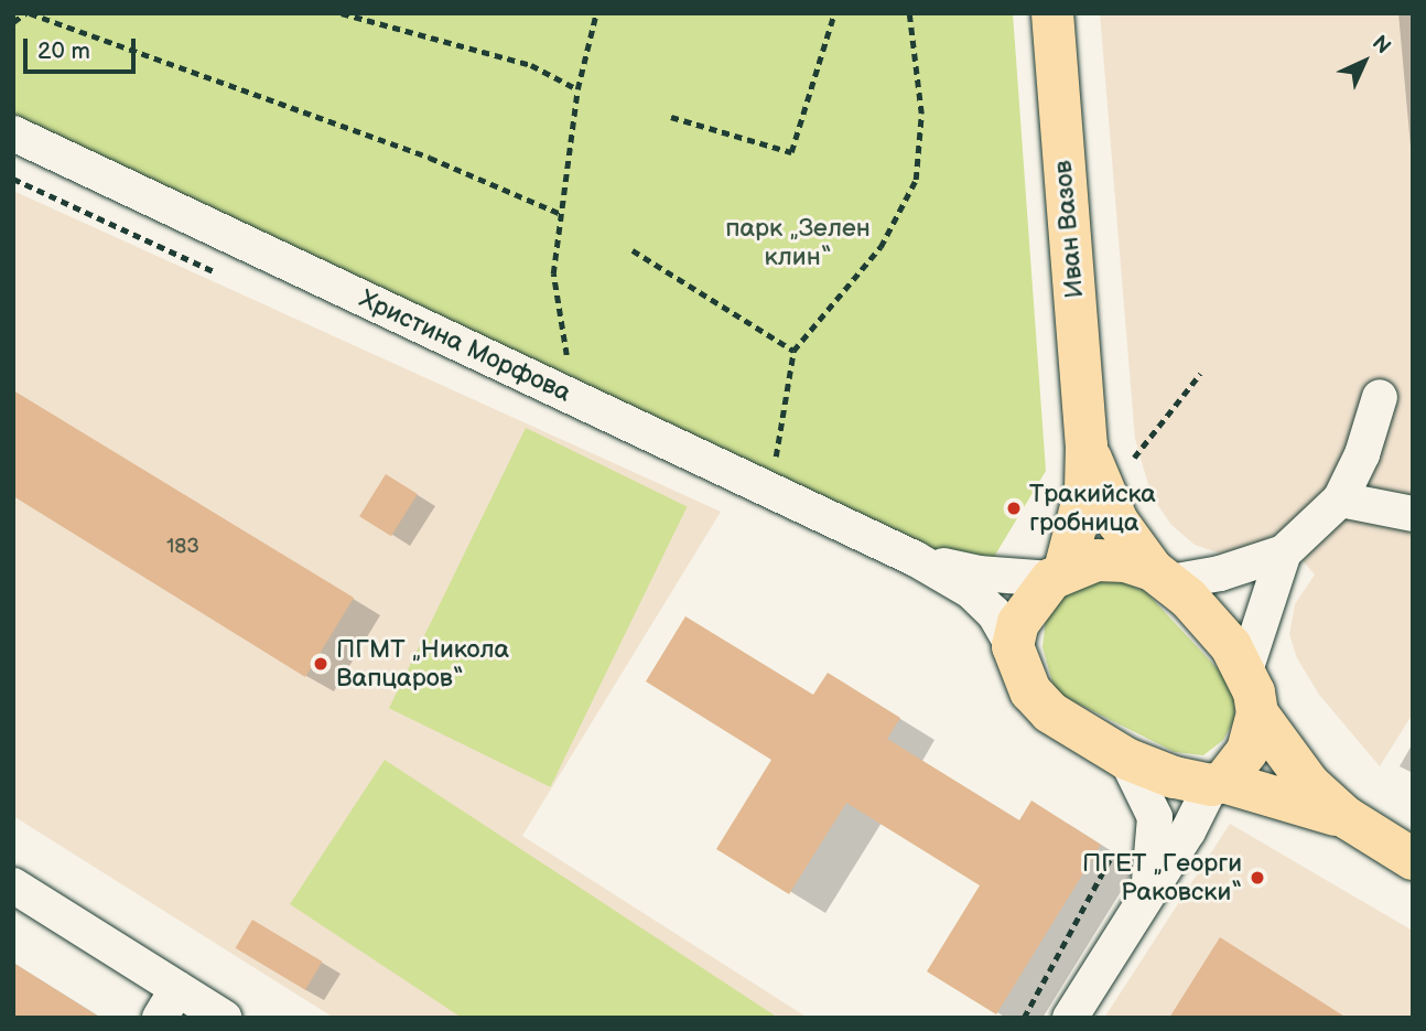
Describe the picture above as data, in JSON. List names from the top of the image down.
{
  "streets": {
    "main road": ["Иван Вазов"],
    "street": ["Христина Морфова"]
  },
  "crossings": [
    ["Иван Вазов", "Христина Морфова"]
  ],
  "parks": ["парк „Зелен клин“"],
  "places": ["Тракийска гробница", "ПГМТ „Никола Вапцаров“", "ПГЕТ „Георги Раковски“"],
  "house_numbers": ["183"],
  "scale_bar": "20 m",
  "north": "top right"
}
